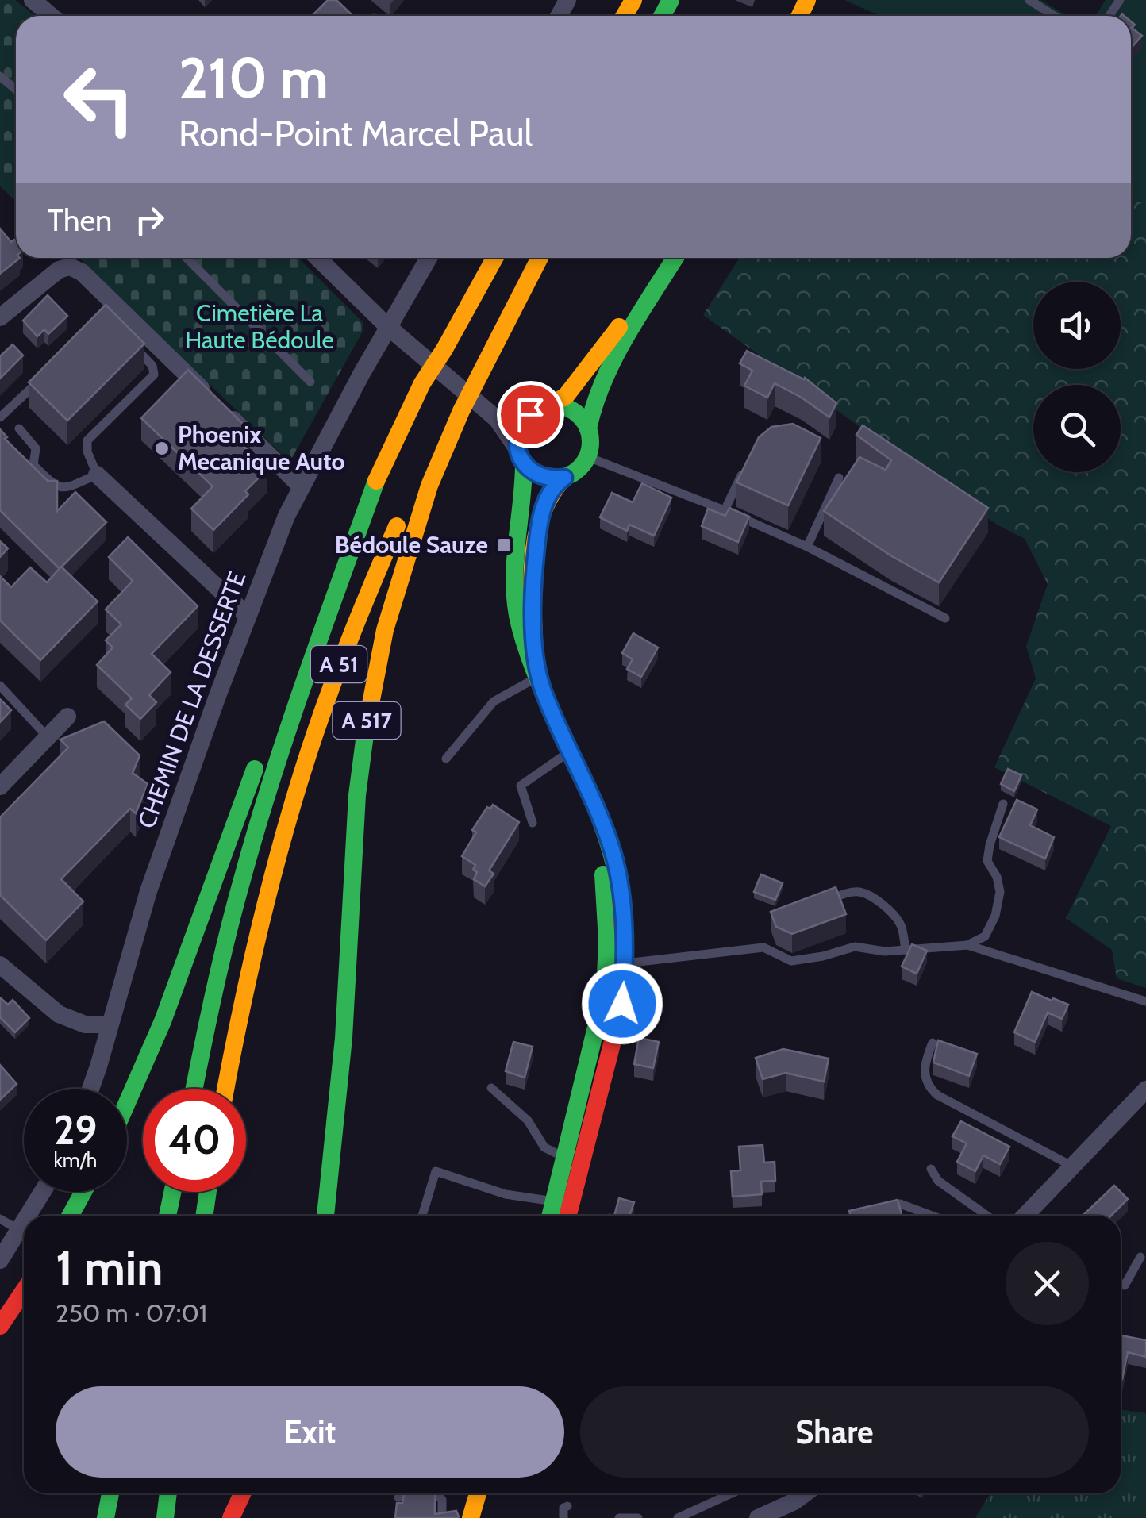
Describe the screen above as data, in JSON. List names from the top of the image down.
{
  "streets": {
    "main road": ["A 51", "A 517"],
    "street": ["CHEMIN DE LA DESSERTE"]
  },
  "parks": ["Cimetière La Haute Bédoule"],
  "places": {
    "other": ["Phoenix Mecanique Auto"],
    "transit": ["Bédoule Sauze"]
  },
  "page": {
    "turn": ["210 m", "Rond-Point Marcel Paul"],
    "then": "Then",
    "speed": "29 km/h",
    "limit": "40",
    "heading": ["1 min", "250 m · 07:01"],
    "buttons": ["Exit", "Share"]
  }
}
